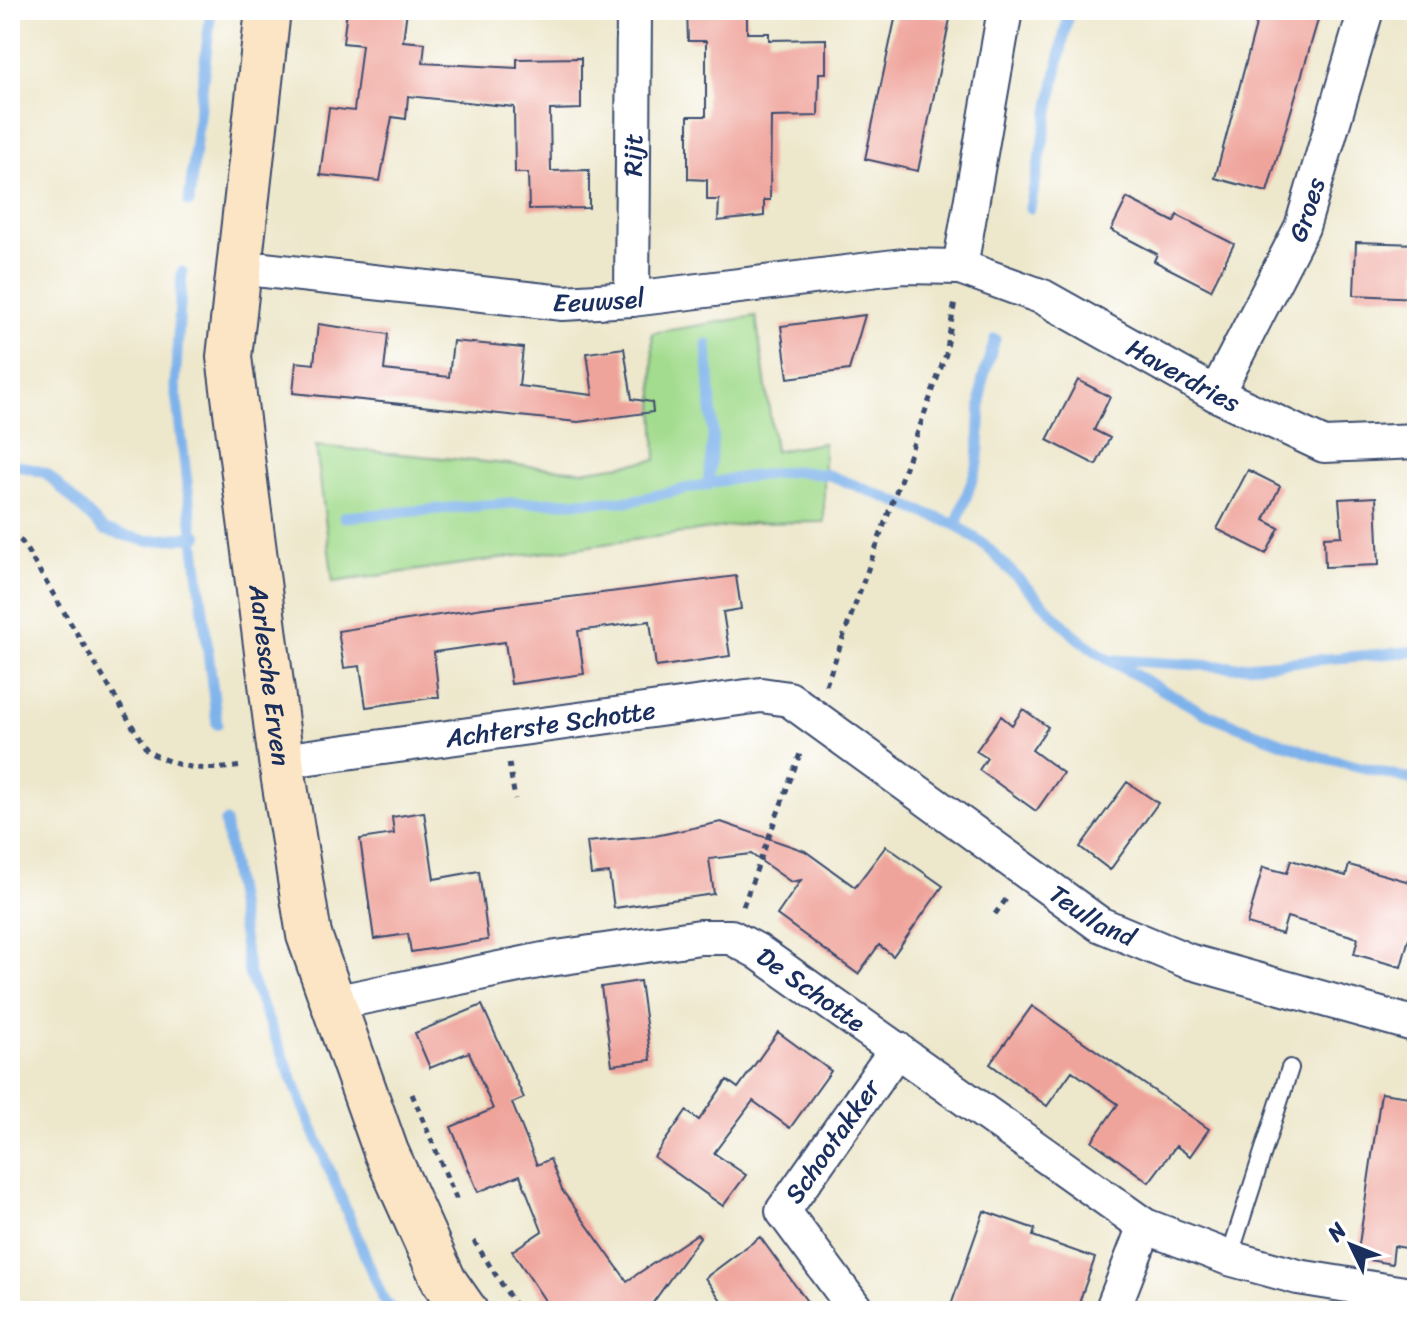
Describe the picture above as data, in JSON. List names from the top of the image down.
{
  "streets": {
    "street": [
      "Rijt",
      "Groes",
      "Eeuwsel",
      "Haverdries",
      "Aarlesche Erven",
      "Achterste Schotte",
      "Teulland",
      "De Schotte",
      "Schootakker"
    ]
  },
  "crossings": [
    ["Rijt", "Eeuwsel"],
    ["Groes", "Haverdries"],
    ["Eeuwsel", "Haverdries"],
    ["Eeuwsel", "Aarlesche Erven"],
    ["Aarlesche Erven", "Achterste Schotte"],
    ["Aarlesche Erven", "De Schotte"],
    ["Achterste Schotte", "Teulland"],
    ["De Schotte", "Schootakker"]
  ],
  "north": "top left"
}
